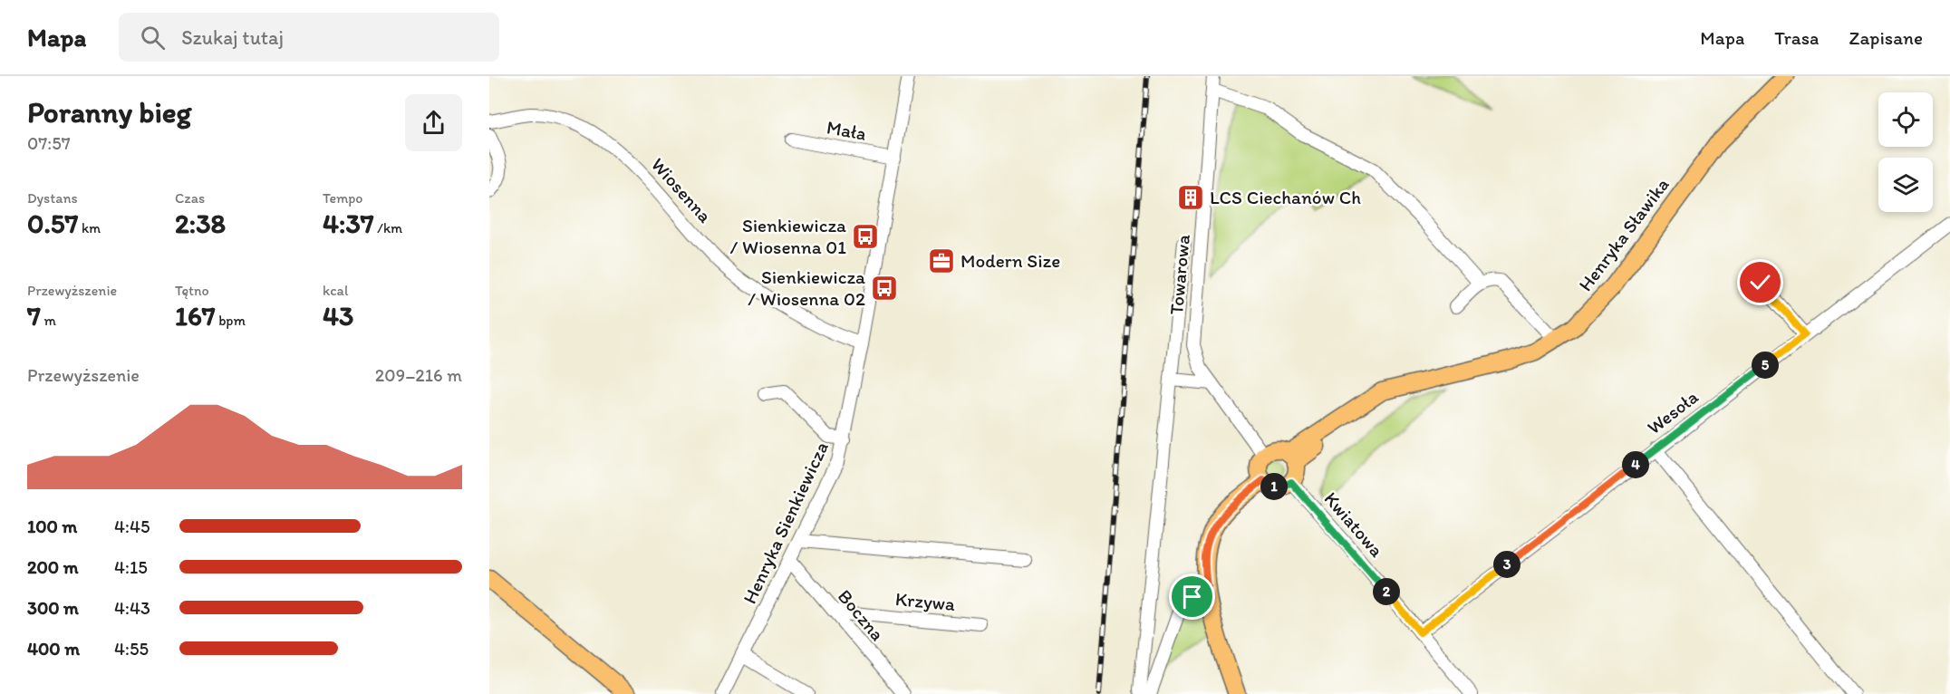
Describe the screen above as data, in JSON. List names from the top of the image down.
{
  "streets": {
    "main road": ["Henryka Sławika"],
    "street": [
      "Mała",
      "Wiosenna",
      "Towarowa",
      "Wesoła",
      "Henryka Sienkiewicza",
      "Kwiatowa",
      "Krzywa",
      "Boczna"
    ]
  },
  "crossings": [
    ["Mała", "Henryka Sienkiewicza"],
    ["Wiosenna", "Henryka Sienkiewicza"],
    ["Henryka Sławika", "Kwiatowa"],
    ["Wesoła", "Kwiatowa"],
    ["Henryka Sienkiewicza", "Boczna"],
    ["Krzywa", "Boczna"]
  ],
  "places": {
    "building": ["LCS Ciechanów Ch"],
    "bus stop": ["Sienkiewicza / Wiosenna 01", "Sienkiewicza / Wiosenna 02"],
    "office": ["Modern Size"]
  },
  "page": {
    "header": "Mapa",
    "search": "Szukaj tutaj",
    "nav": ["Mapa", "Trasa", "Zapisane"],
    "heading": ["Poranny bieg", "07:57"],
    "stats": [
      ["Dystans", "0.57 km"],
      ["Czas", "2:38"],
      ["Tempo", "4:37 /km"],
      ["Przewyższenie", "7 m"],
      ["Tętno", "167 bpm"],
      ["kcal", "43"]
    ],
    "pins": [
      "5",
      "4",
      "1",
      "3",
      "2"
    ],
    "chart": ["Przewyższenie", "209–216 m"],
    "list": [
      {
        "name": "100 m",
        "note": "4:45"
      },
      {
        "name": "200 m",
        "note": "4:15"
      },
      {
        "name": "300 m",
        "note": "4:43"
      },
      {
        "name": "400 m",
        "note": "4:55"
      }
    ]
  }
}
